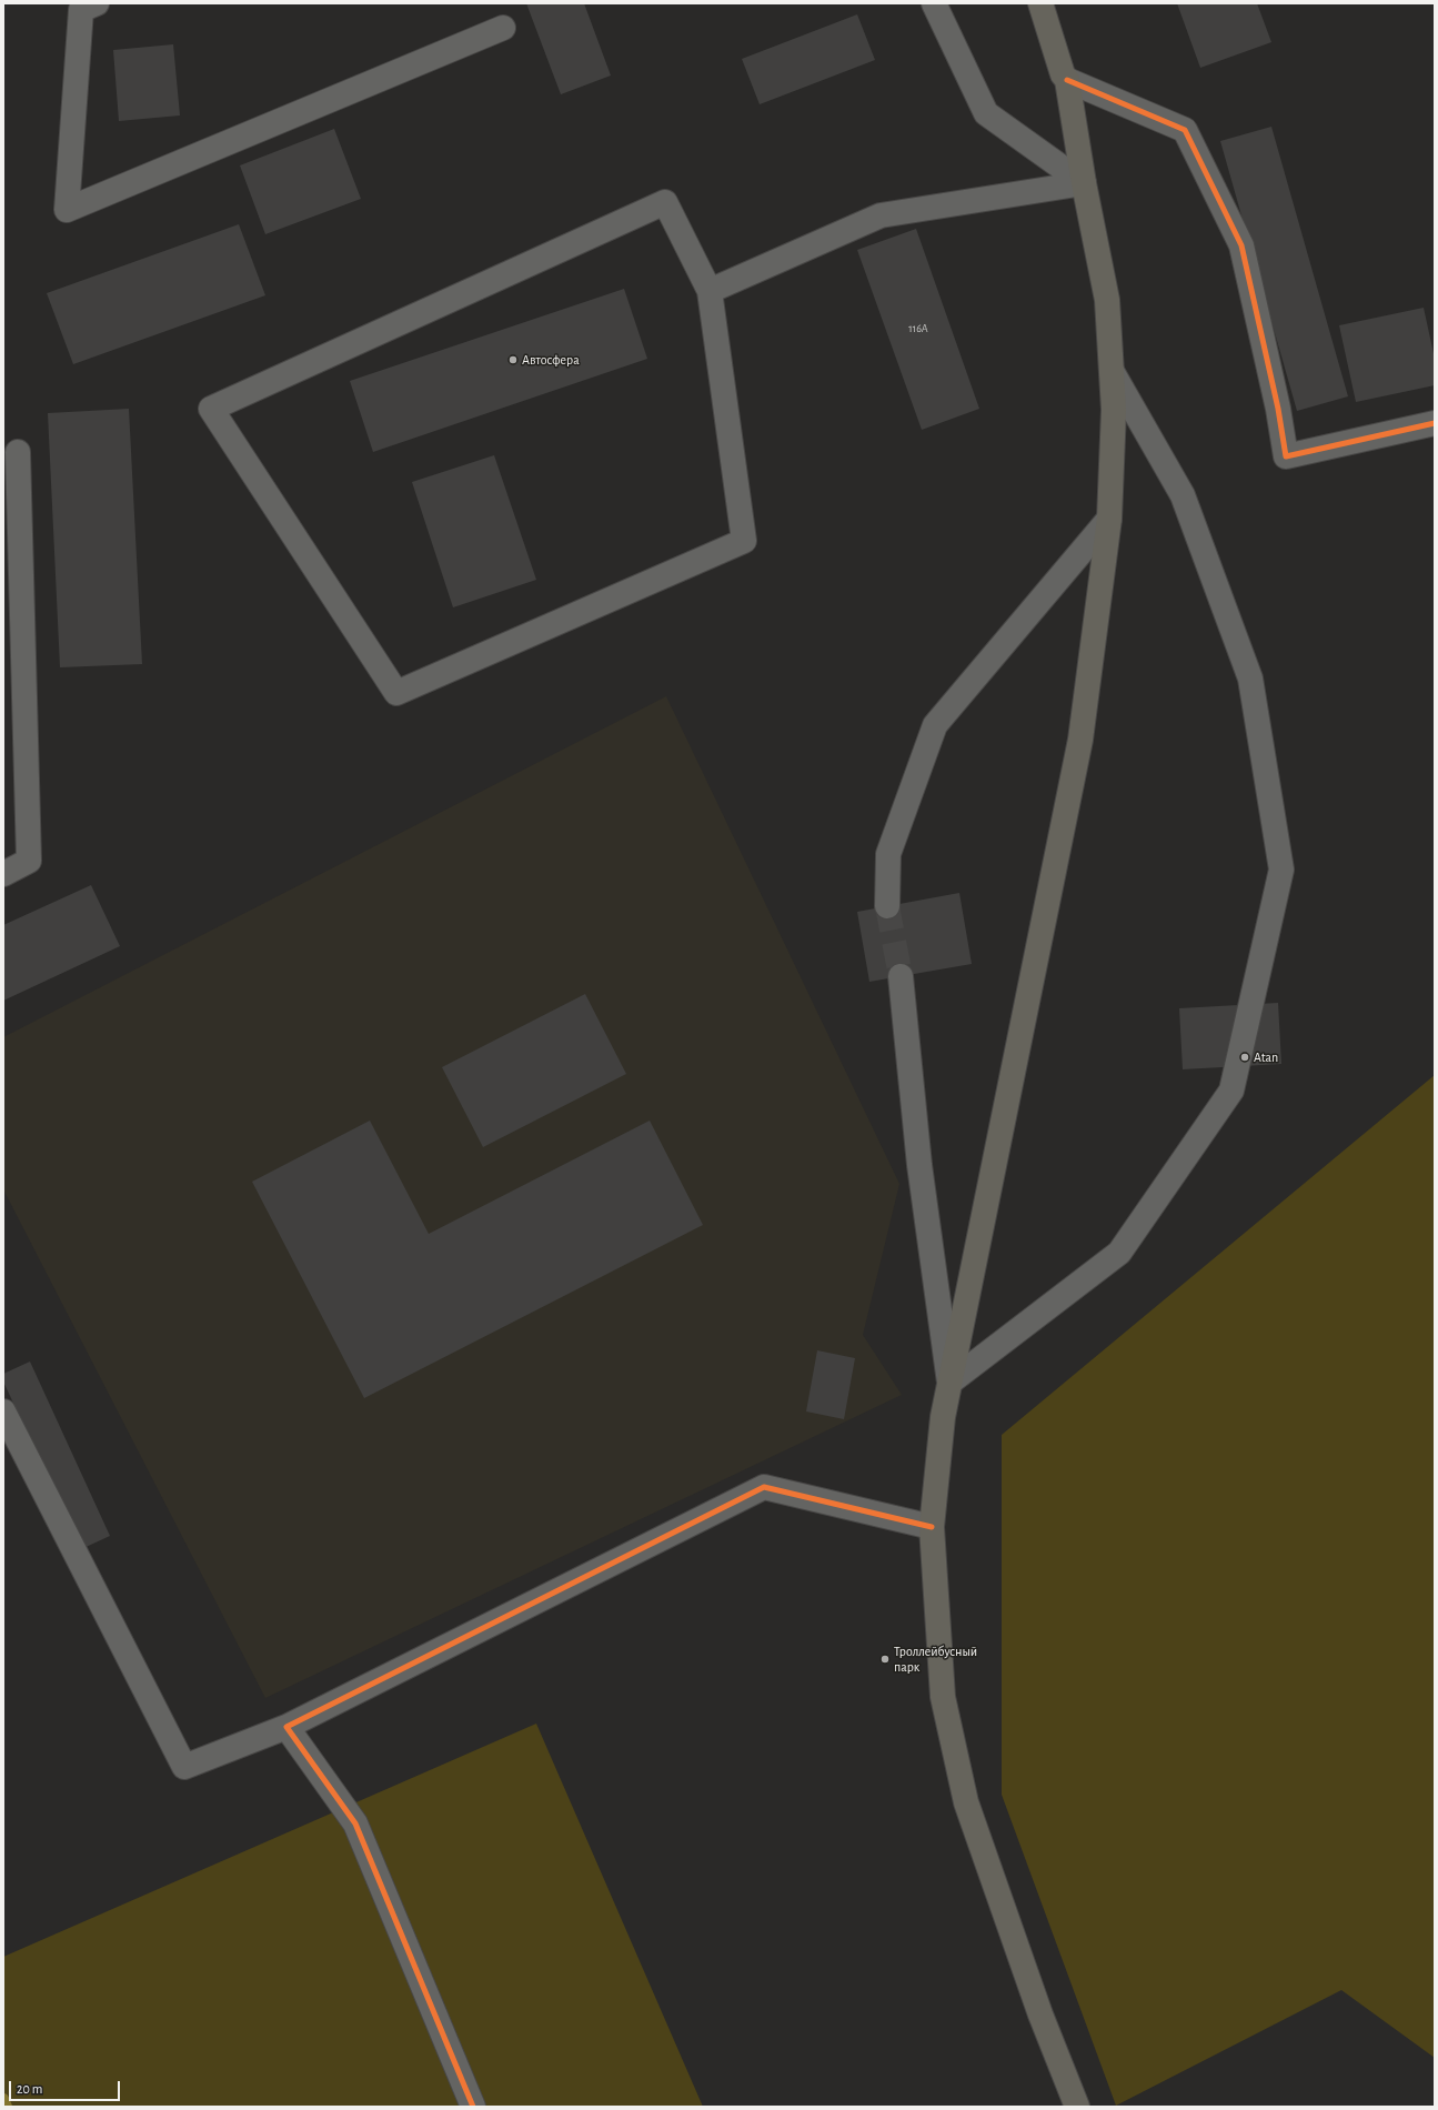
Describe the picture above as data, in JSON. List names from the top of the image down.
{
  "places": ["Автосфера", "Atan", "Троллейбусный парк"],
  "house_numbers": ["116А"],
  "scale_bar": "20 m"
}
